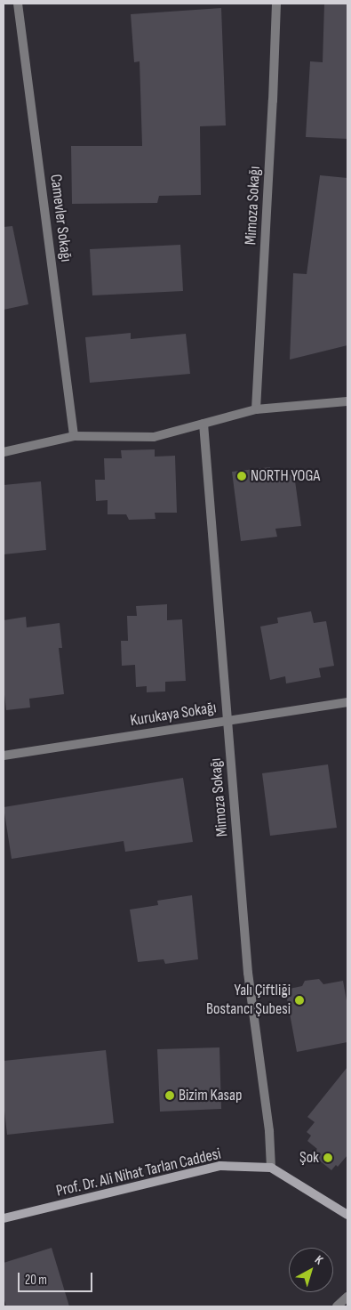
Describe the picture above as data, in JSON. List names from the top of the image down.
{
  "streets": {
    "main road": ["Prof. Dr. Ali Nihat Tarlan Caddesi"],
    "street": ["Mimoza Sokağı", "Camevler Sokağı", "Kurukaya Sokağı"]
  },
  "crossings": [
    ["Mimoza Sokağı", "Kurukaya Sokağı"],
    ["Mimoza Sokağı", "Prof. Dr. Ali Nihat Tarlan Caddesi"]
  ],
  "places": [
    "NORTH YOGA",
    "Yalı Çiftliği Bostancı Şubesi",
    "Bizim Kasap",
    "Şok"
  ],
  "scale_bar": "20 m",
  "north": "top right"
}
